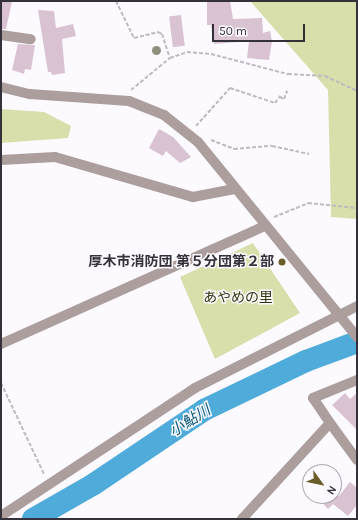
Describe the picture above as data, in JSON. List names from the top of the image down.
{
  "water": ["小鮎川"],
  "parks": ["あやめの里"],
  "places": ["厚木市消防団 第５分団第２部"],
  "scale_bar": "50 m",
  "north": "bottom right"
}
